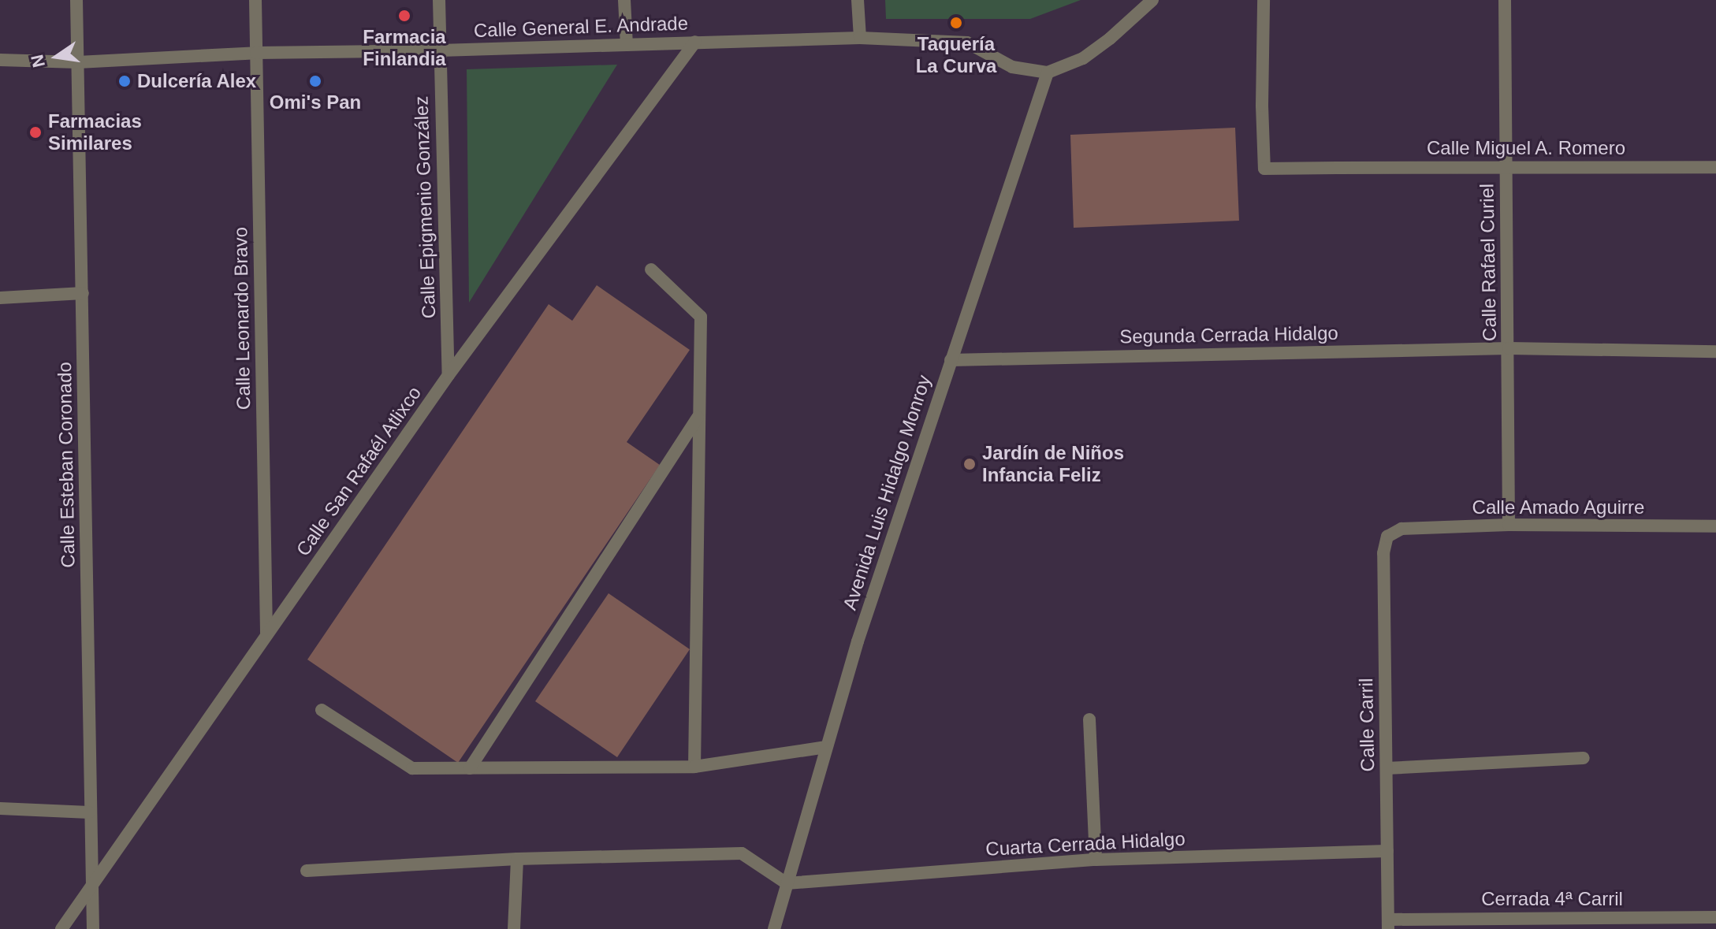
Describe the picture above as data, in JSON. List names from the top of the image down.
{
  "streets": {
    "street": [
      "Calle General E. Andrade",
      "Calle Miguel A. Romero",
      "Calle Epigmenio González",
      "Calle Rafael Curiel",
      "Calle Leonardo Bravo",
      "Segunda Cerrada Hidalgo",
      "Calle Esteban Coronado",
      "Calle San Rafaél Atlixco",
      "Avenida Luis Hidalgo Monroy",
      "Calle Amado Aguirre",
      "Calle Carril",
      "Cuarta Cerrada Hidalgo",
      "Cerrada 4ª Carril"
    ]
  },
  "crossings": [
    ["Calle General E. Andrade", "Calle Epigmenio González"],
    ["Calle General E. Andrade", "Calle Leonardo Bravo"],
    ["Calle General E. Andrade", "Calle Esteban Coronado"],
    ["Calle General E. Andrade", "Calle San Rafaél Atlixco"],
    ["Calle General E. Andrade", "Avenida Luis Hidalgo Monroy"],
    ["Calle Miguel A. Romero", "Calle Rafael Curiel"],
    ["Calle Epigmenio González", "Calle San Rafaél Atlixco"],
    ["Calle Rafael Curiel", "Segunda Cerrada Hidalgo"],
    ["Calle Rafael Curiel", "Calle Amado Aguirre"],
    ["Calle Leonardo Bravo", "Calle San Rafaél Atlixco"],
    ["Segunda Cerrada Hidalgo", "Avenida Luis Hidalgo Monroy"],
    ["Calle Esteban Coronado", "Calle San Rafaél Atlixco"],
    ["Avenida Luis Hidalgo Monroy", "Cuarta Cerrada Hidalgo"],
    ["Calle Amado Aguirre", "Calle Carril"],
    ["Calle Carril", "Cuarta Cerrada Hidalgo"],
    ["Calle Carril", "Cerrada 4ª Carril"]
  ],
  "places": [
    "Farmacia Finlandia",
    "Taquería La Curva",
    "Dulcería Alex",
    "Omi's Pan",
    "Farmacias Similares",
    "Jardín de Niños Infancia Feliz"
  ],
  "north": "left"
}
